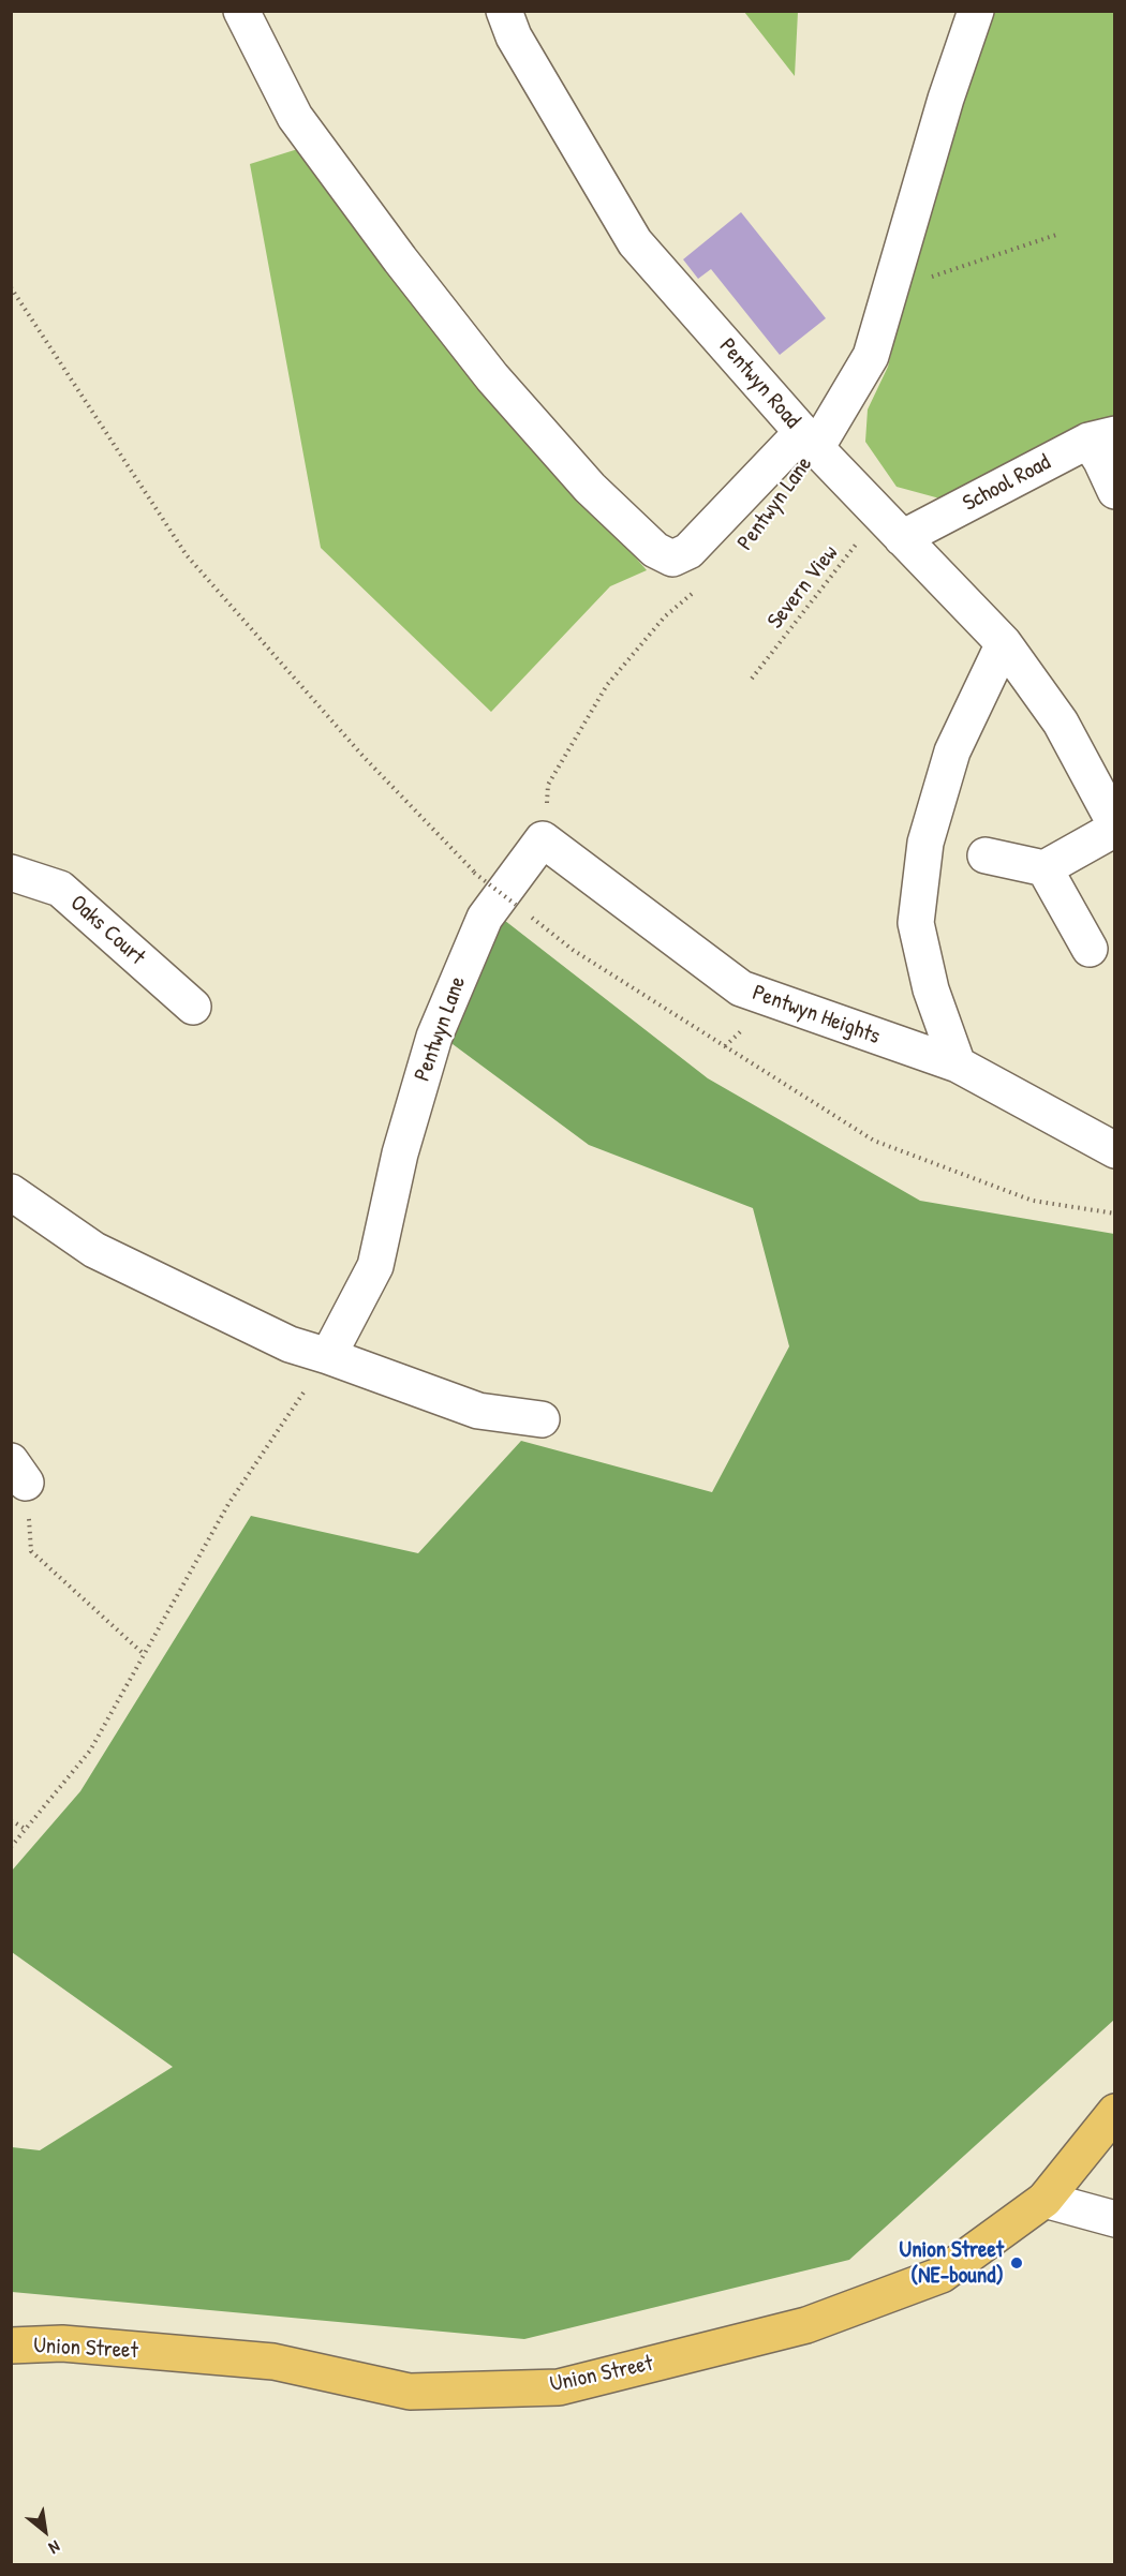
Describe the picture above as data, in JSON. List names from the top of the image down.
{
  "streets": {
    "main road": ["Union Street"],
    "street": [
      "Pentwyn Road",
      "School Road",
      "Pentwyn Lane",
      "Oaks Court",
      "Pentwyn Heights"
    ],
    "path": ["Severn View"]
  },
  "crossings": [
    ["Pentwyn Road", "School Road"],
    ["Pentwyn Road", "Severn View"],
    ["School Road", "Severn View"],
    ["Pentwyn Lane", "Pentwyn Heights"]
  ],
  "places": ["Union Street (NE-bound)"],
  "north": "bottom right"
}
